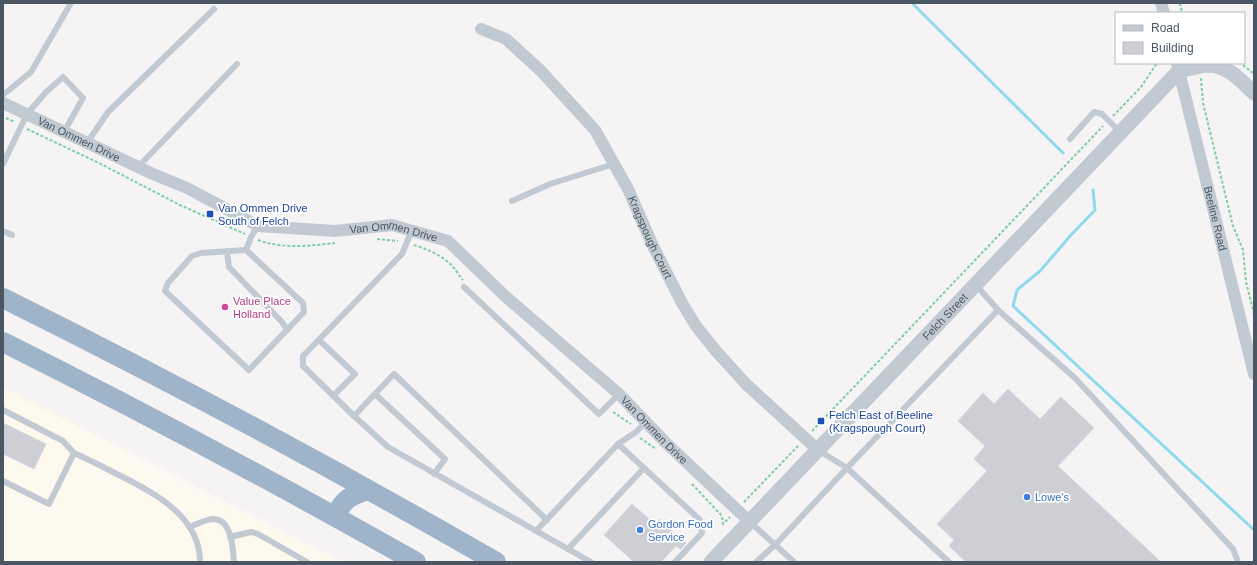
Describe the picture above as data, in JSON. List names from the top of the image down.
{
  "streets": {
    "street": [
      "Van Ommen Drive",
      "Beeline Road",
      "Kragspough Court",
      "Felch Street"
    ]
  },
  "crossings": [
    ["Van Ommen Drive", "Felch Street"],
    ["Beeline Road", "Felch Street"],
    ["Kragspough Court", "Felch Street"]
  ],
  "places": {
    "transit": ["Van Ommen Drive South of Felch", "Felch East of Beeline (Kragspough Court)"],
    "other": ["Value Place Holland", "Lowe's", "Gordon Food Service"]
  },
  "legend": ["Road", "Building"]
}
